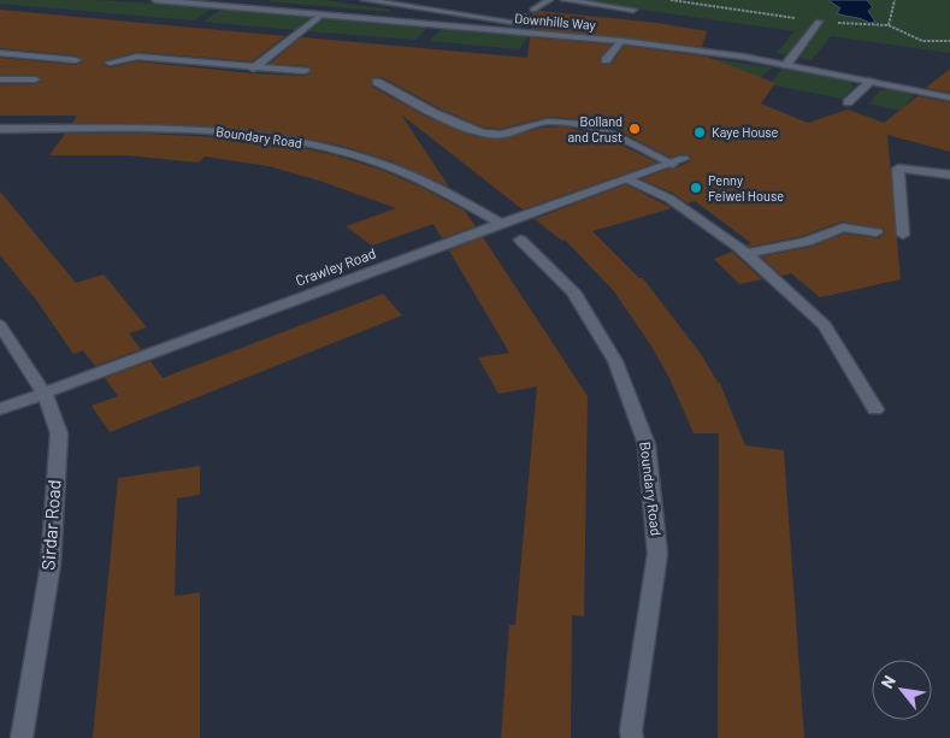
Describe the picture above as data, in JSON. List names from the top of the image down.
{
  "streets": {
    "street": [
      "Downhills Way",
      "Boundary Road",
      "Crawley Road",
      "Sirdar Road"
    ]
  },
  "crossings": [
    ["Boundary Road", "Crawley Road"],
    ["Crawley Road", "Sirdar Road"]
  ],
  "places": ["Bolland and Crust", "Kaye House", "Penny Feiwel House"],
  "north": "top left"
}
